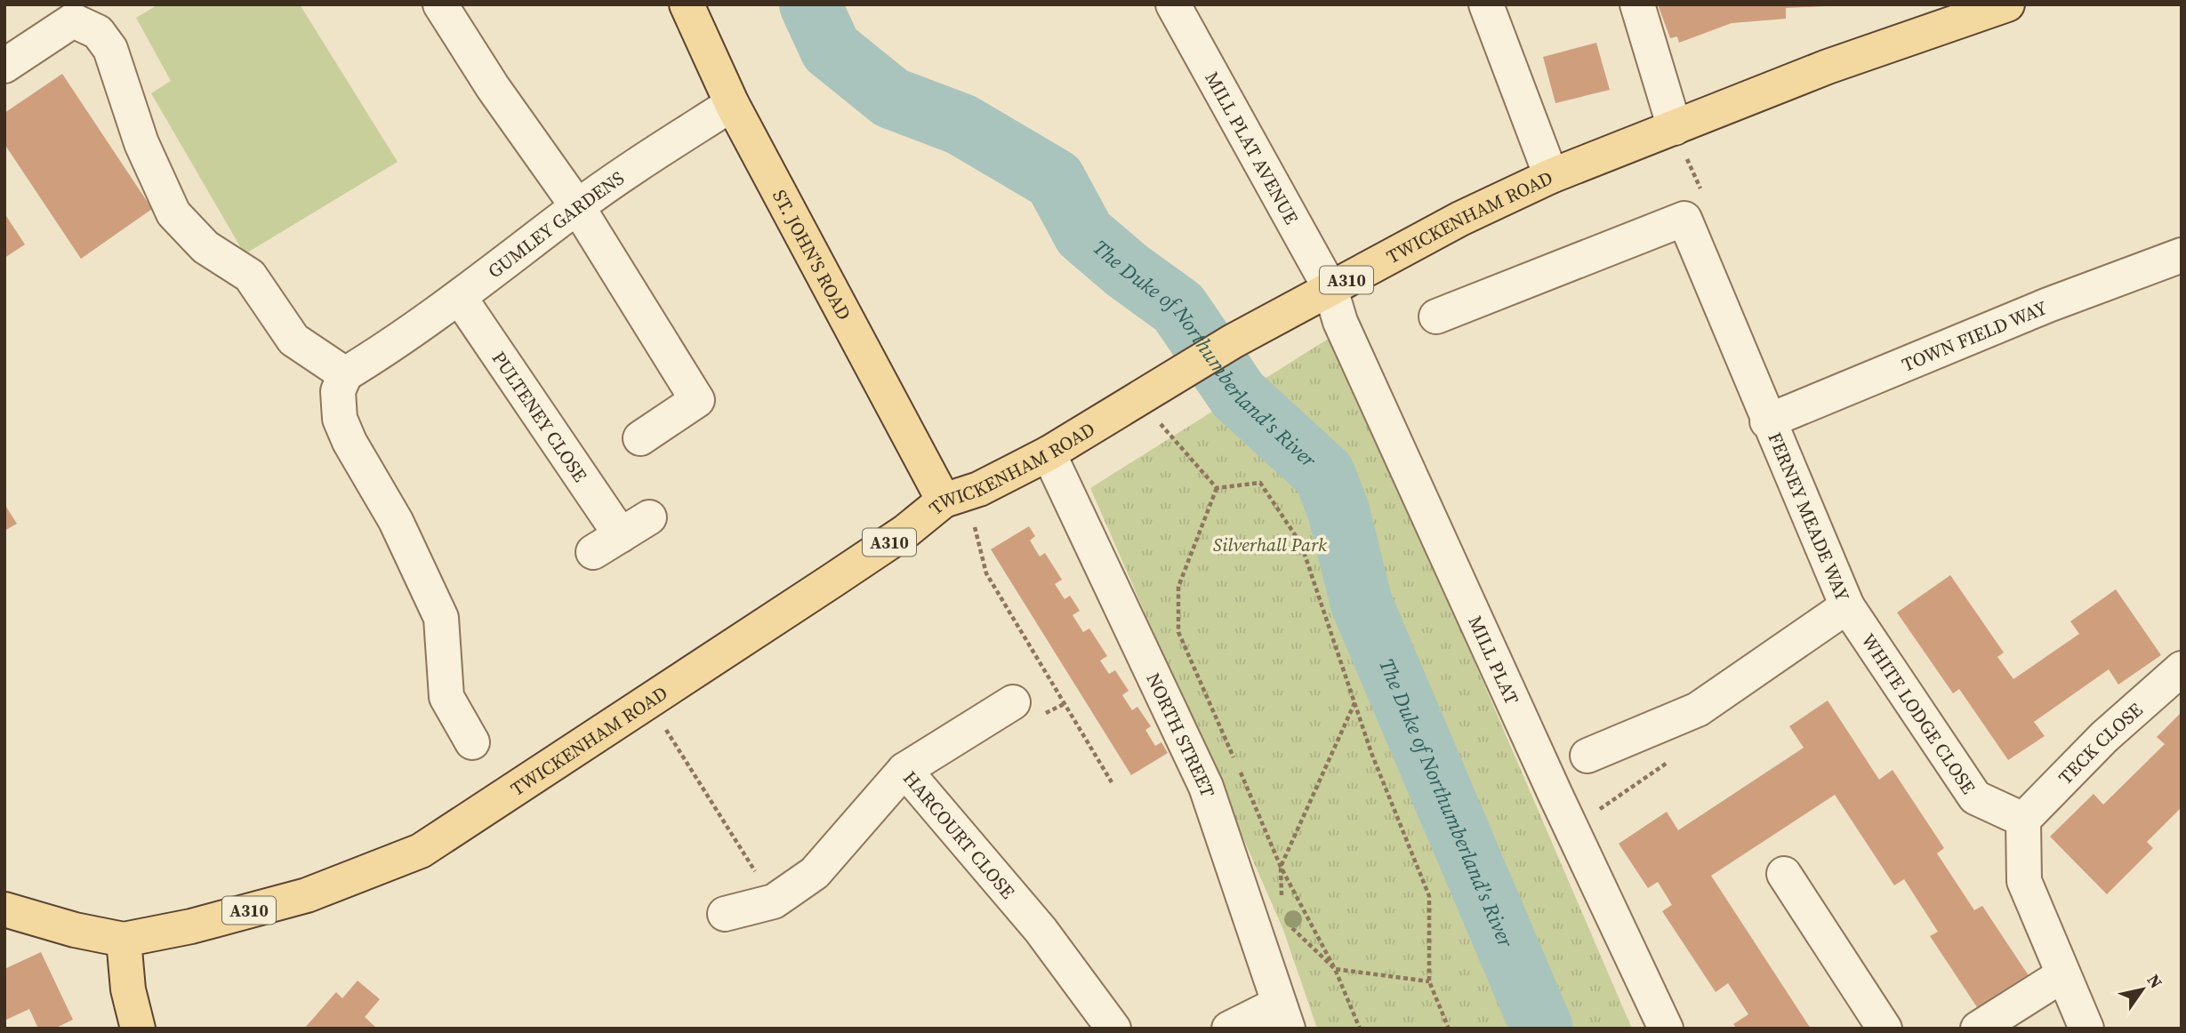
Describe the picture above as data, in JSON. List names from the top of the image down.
{
  "streets": {
    "main road": ["TWICKENHAM ROAD", "ST. JOHN'S ROAD", "A310"],
    "street": [
      "MILL PLAT AVENUE",
      "GUMLEY GARDENS",
      "TOWN FIELD WAY",
      "PULTENEY CLOSE",
      "FERNEY MEADE WAY",
      "MILL PLAT",
      "WHITE LODGE CLOSE",
      "NORTH STREET",
      "TECK CLOSE",
      "HARCOURT CLOSE"
    ]
  },
  "crossings": [
    ["MILL PLAT AVENUE", "TWICKENHAM ROAD"],
    ["MILL PLAT AVENUE", "MILL PLAT"],
    ["TWICKENHAM ROAD", "ST. JOHN'S ROAD"],
    ["TWICKENHAM ROAD", "MILL PLAT"],
    ["TWICKENHAM ROAD", "NORTH STREET"],
    ["GUMLEY GARDENS", "ST. JOHN'S ROAD"],
    ["GUMLEY GARDENS", "PULTENEY CLOSE"],
    ["TOWN FIELD WAY", "FERNEY MEADE WAY"],
    ["FERNEY MEADE WAY", "WHITE LODGE CLOSE"],
    ["WHITE LODGE CLOSE", "TECK CLOSE"]
  ],
  "water": ["The Duke of Northumberland's River"],
  "parks": ["Silverhall Park"],
  "north": "top right"
}
